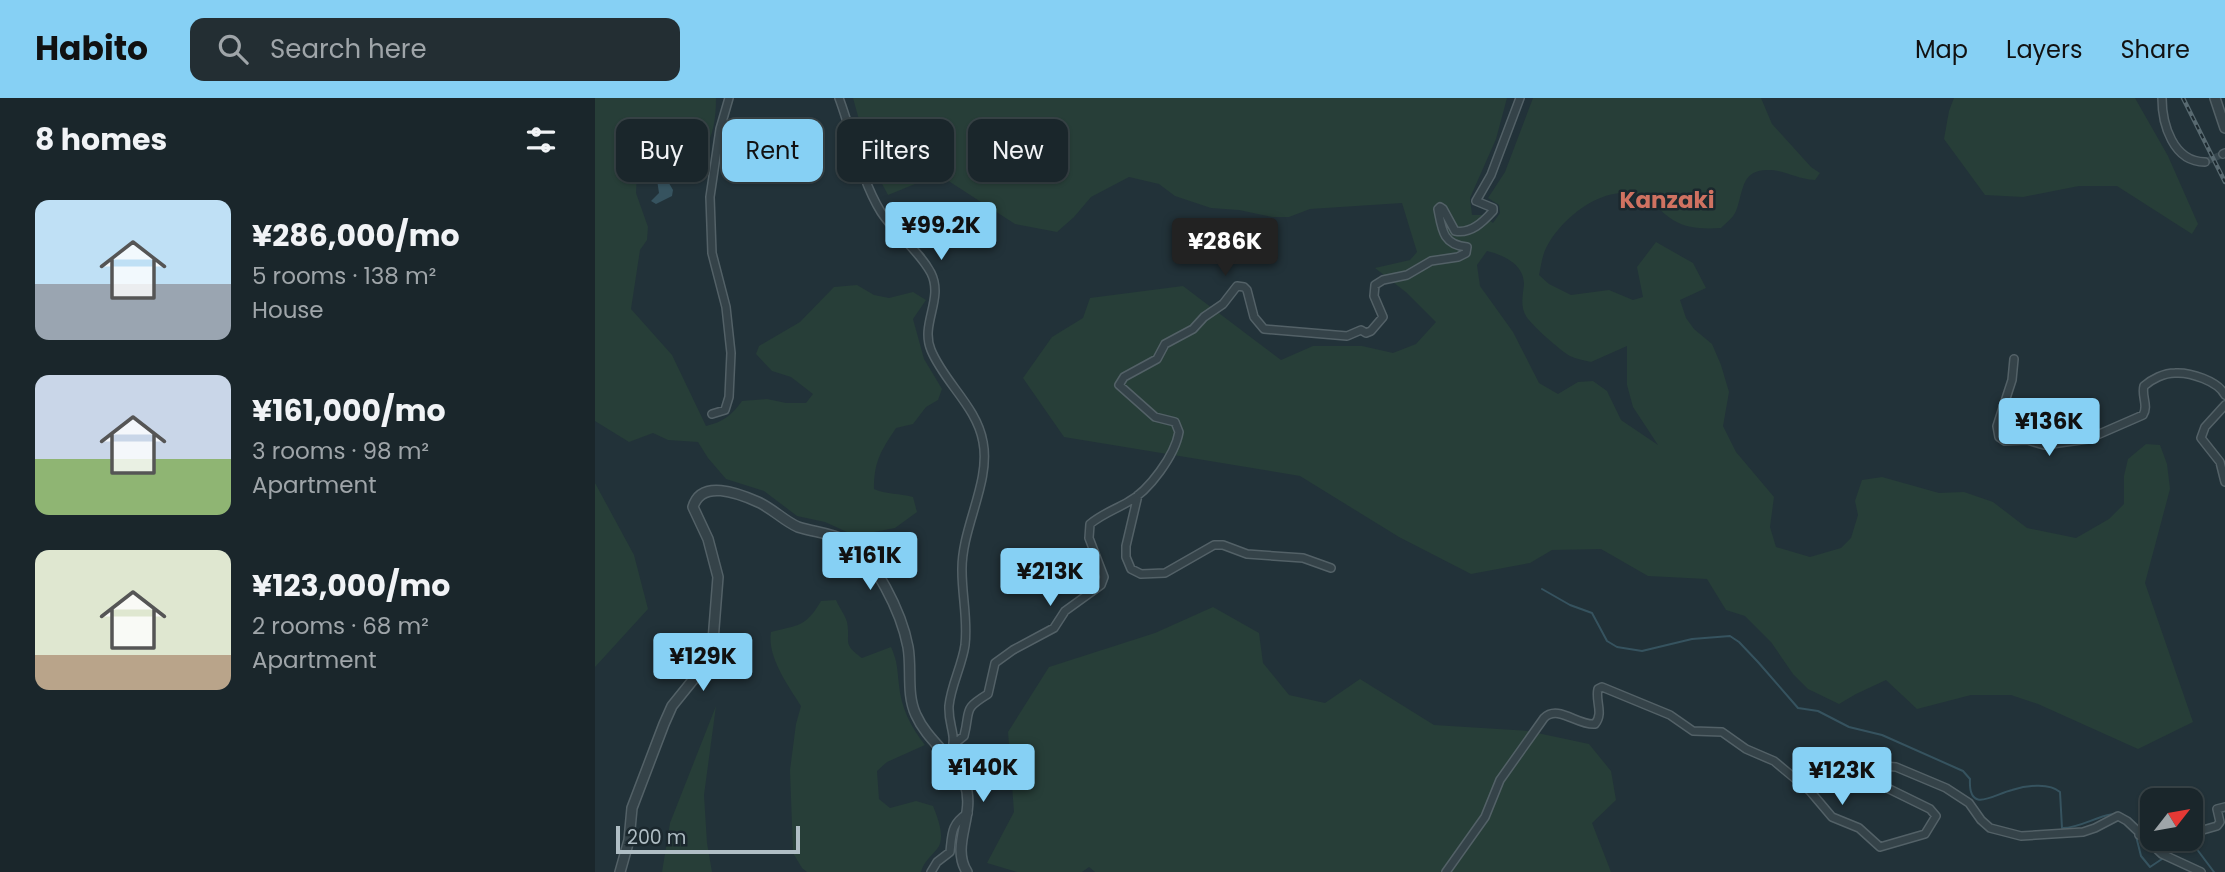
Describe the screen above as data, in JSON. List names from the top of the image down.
{
  "districts": ["Kanzaki"],
  "scale_bar": "200 m",
  "north": "top right",
  "page": {
    "header": "Habito",
    "search": "Search here",
    "nav": ["Map", "Layers", "Share"],
    "heading": "8 homes",
    "chip": [
      "Buy",
      "Rent",
      "Filters",
      "New"
    ],
    "list": [
      {
        "name": "¥286,000/mo",
        "note": "5 rooms · 138 m² · House"
      },
      {
        "name": "¥161,000/mo",
        "note": "3 rooms · 98 m² · Apartment"
      },
      {
        "name": "¥123,000/mo",
        "note": "2 rooms · 68 m² · Apartment"
      }
    ],
    "price": [
      "¥99.2K",
      "¥286K",
      "¥136K",
      "¥161K",
      "¥213K",
      "¥129K",
      "¥140K",
      "¥123K"
    ],
    "scale": "200 m"
  }
}
